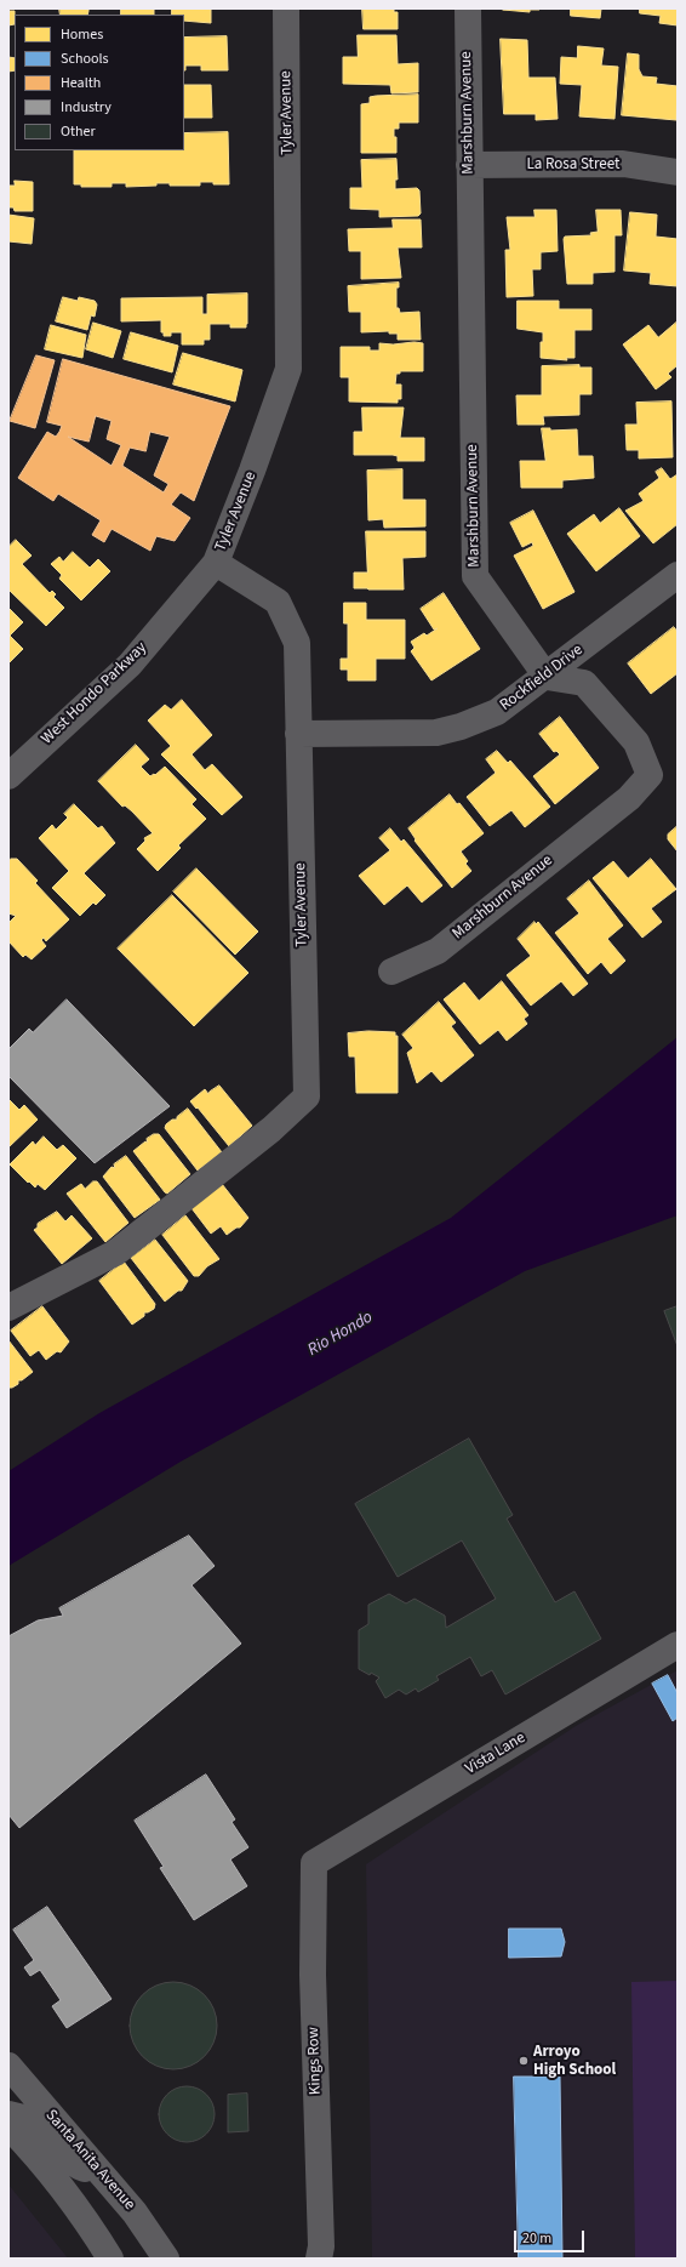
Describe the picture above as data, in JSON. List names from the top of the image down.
{
  "streets": {
    "main road": ["Santa Anita Avenue"],
    "street": [
      "Tyler Avenue",
      "Marshburn Avenue",
      "La Rosa Street",
      "Rockfield Drive",
      "West Hondo Parkway",
      "Vista Lane",
      "Kings Row"
    ]
  },
  "crossings": [
    ["Tyler Avenue", "Rockfield Drive"],
    ["Tyler Avenue", "West Hondo Parkway"],
    ["Marshburn Avenue", "La Rosa Street"],
    ["Marshburn Avenue", "Rockfield Drive"],
    ["Vista Lane", "Kings Row"]
  ],
  "water": ["Rio Hondo"],
  "places": ["Arroyo High School"],
  "legend": [
    "Homes",
    "Schools",
    "Health",
    "Industry",
    "Other"
  ],
  "scale_bar": "20 m"
}
